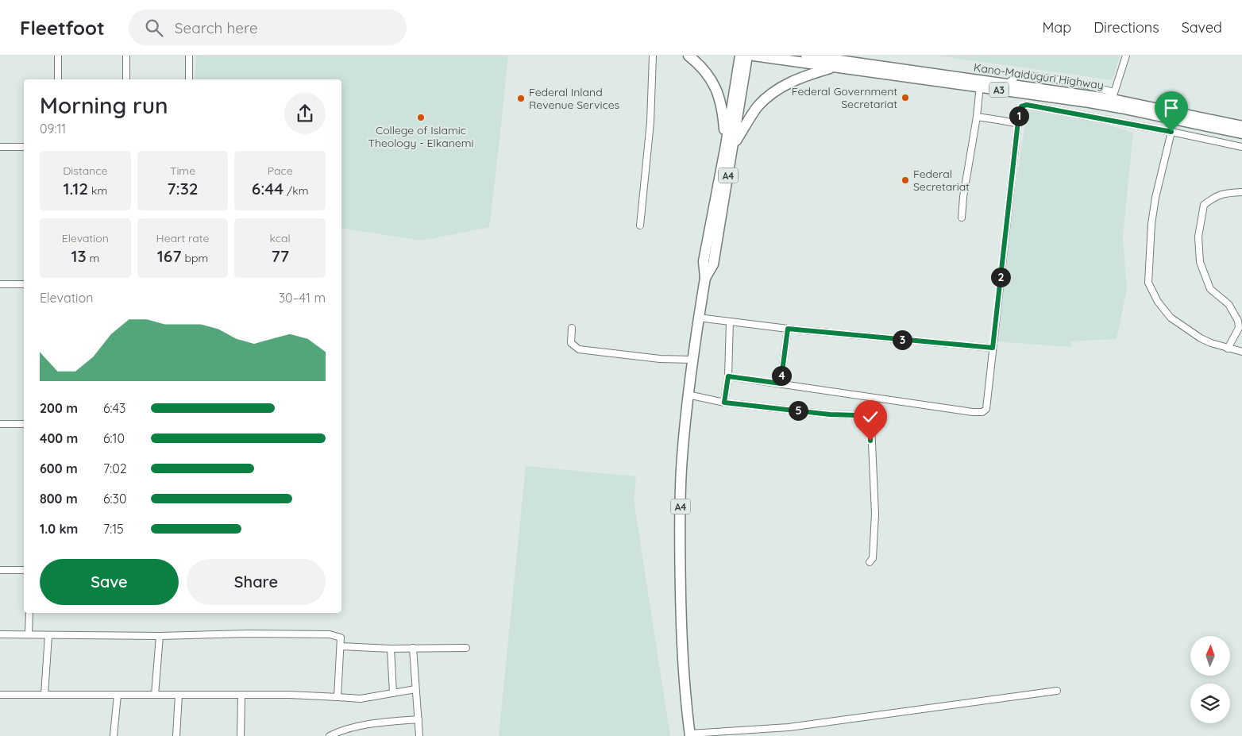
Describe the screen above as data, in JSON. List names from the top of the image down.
{
  "streets": {
    "highway": ["Kano-Maiduguri Highway", "A3", "A4"]
  },
  "places": [
    "Federal Government Secretariat",
    "Federal Inland Revenue Services",
    "College of Islamic Theology - Elkanemi",
    "Federal Secretariat"
  ],
  "north": "top",
  "page": {
    "header": "Fleetfoot",
    "search": "Search here",
    "nav": ["Map", "Directions", "Saved"],
    "heading": ["Morning run", "09:11"],
    "pins": [
      "1",
      "2",
      "3",
      "4",
      "5"
    ],
    "stats": [
      ["Distance", "1.12 km"],
      ["Time", "7:32"],
      ["Pace", "6:44 /km"],
      ["Elevation", "13 m"],
      ["Heart rate", "167 bpm"],
      ["kcal", "77"]
    ],
    "chart": ["Elevation", "30–41 m"],
    "list": [
      {
        "name": "200 m",
        "note": "6:43"
      },
      {
        "name": "400 m",
        "note": "6:10"
      },
      {
        "name": "600 m",
        "note": "7:02"
      },
      {
        "name": "800 m",
        "note": "6:30"
      },
      {
        "name": "1.0 km",
        "note": "7:15"
      }
    ],
    "buttons": ["Save", "Share"]
  }
}
